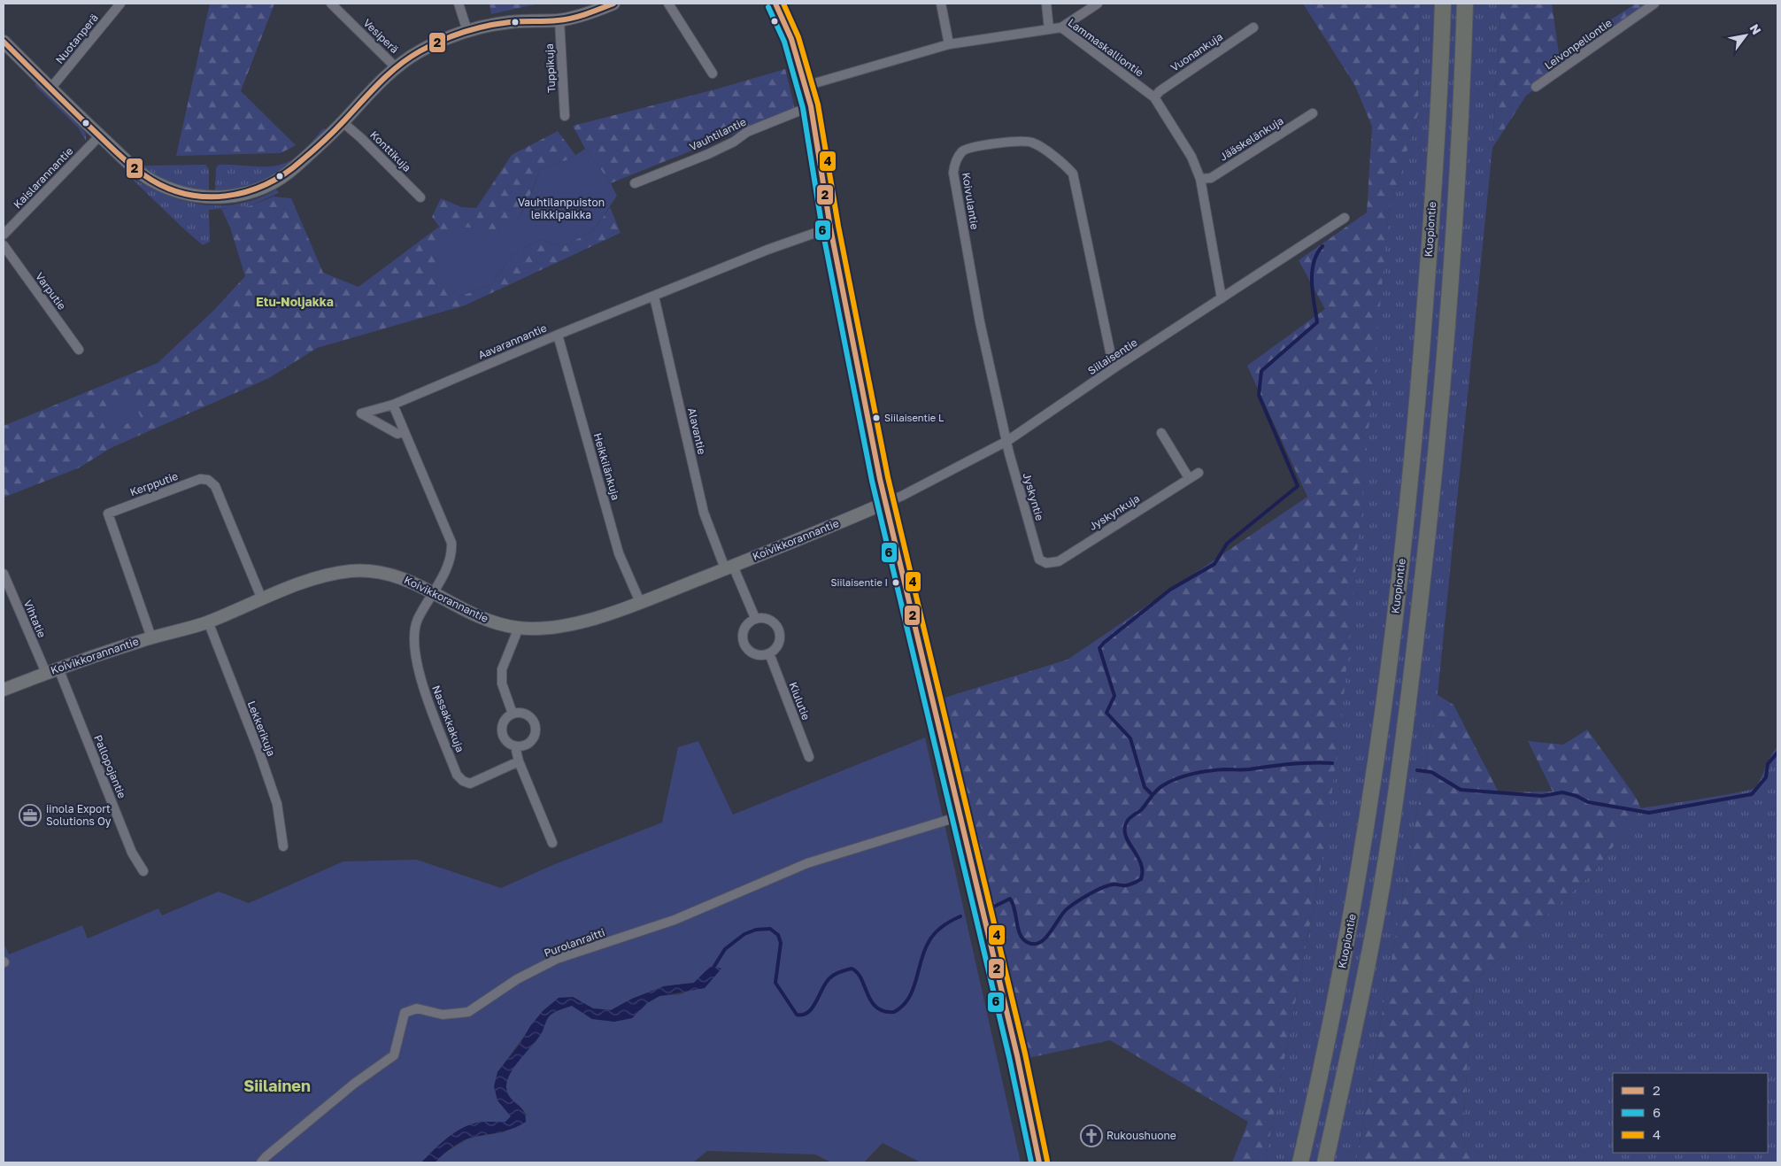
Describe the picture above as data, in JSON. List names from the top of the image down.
{
  "streets": {
    "highway": ["Kuopiontie"],
    "street": [
      "Vesiperä",
      "Nuotanperä",
      "Leivonpellontie",
      "Lammaskalliontie",
      "Vuonankuja",
      "Tuppikuja",
      "Vauhtilantie",
      "Jääskelänkuja",
      "Konttikuja",
      "Kaislarannantie",
      "Koivulantie",
      "Varputie",
      "Aavarannantie",
      "Siilaisentie",
      "Alavantie",
      "Heikkilänkuja",
      "Kerpputie",
      "Jyskyntie",
      "Jyskynkuja",
      "Koivikkorannantie",
      "Vihtatie",
      "Kiulutie",
      "Nassakkakuja",
      "Lekkerikuja",
      "Pallopojantie",
      "Purolanraitti"
    ]
  },
  "crossings": [
    ["Lammaskalliontie", "Vuonankuja"],
    ["Lammaskalliontie", "Jääskelänkuja"],
    ["Lammaskalliontie", "Siilaisentie"],
    ["Koivulantie", "Siilaisentie"],
    ["Koivulantie", "Jyskyntie"],
    ["Aavarannantie", "Alavantie"],
    ["Aavarannantie", "Heikkilänkuja"],
    ["Siilaisentie", "Jyskyntie"],
    ["Siilaisentie", "Koivikkorannantie"],
    ["Alavantie", "Koivikkorannantie"],
    ["Heikkilänkuja", "Koivikkorannantie"],
    ["Kerpputie", "Koivikkorannantie"],
    ["Jyskyntie", "Jyskynkuja"],
    ["Koivikkorannantie", "Vihtatie"],
    ["Koivikkorannantie", "Nassakkakuja"],
    ["Koivikkorannantie", "Lekkerikuja"],
    ["Koivikkorannantie", "Pallopojantie"]
  ],
  "districts": ["Etu-Noljakka", "Siilainen"],
  "parks": ["Vauhtilanpuiston leikkipaikka"],
  "places": {
    "other": ["Siilaisentie L", "Siilaisentie I"],
    "office": ["iinola Export Solutions Oy"],
    "church": ["Rukoushuone"]
  },
  "lines": ["transit line 2", "transit line 4", "transit line 6"],
  "legend": ["2", "6", "4"],
  "north": "top right"
}
